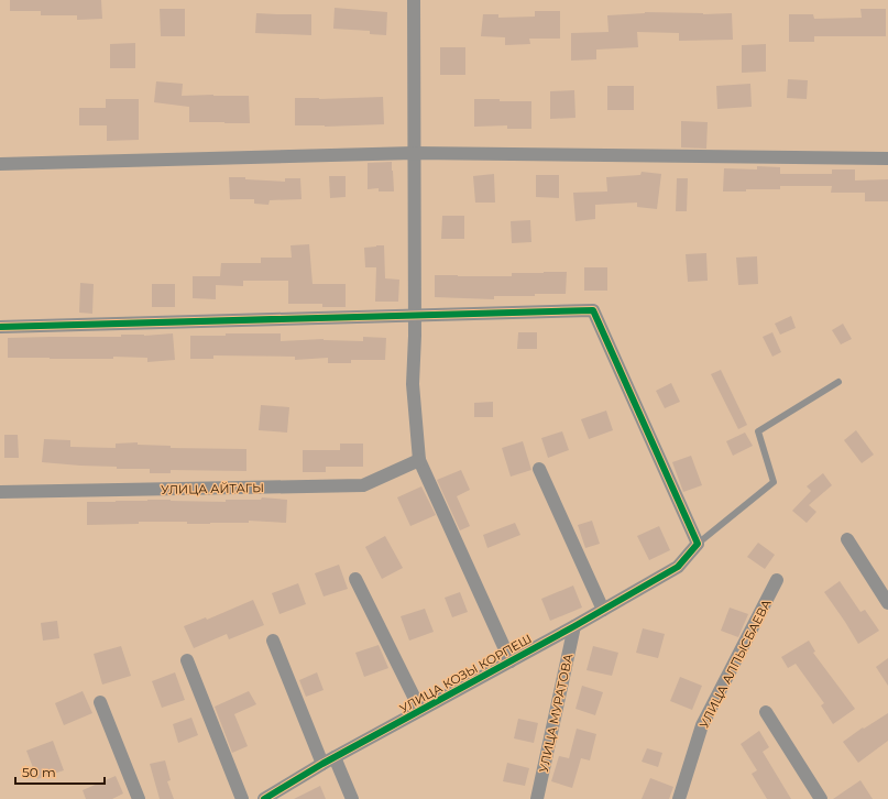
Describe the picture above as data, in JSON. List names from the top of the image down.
{
  "streets": {
    "street": [
      "УЛИЦА АЙТАГЫ",
      "УЛИЦА АЛПЫСБАЕВА",
      "УЛИЦА КОЗЫ КОРПЕШ",
      "УЛИЦА МУРАТОВА"
    ]
  },
  "crossings": [
    ["УЛИЦА КОЗЫ КОРПЕШ", "УЛИЦА МУРАТОВА"]
  ],
  "scale_bar": "50 m"
}
